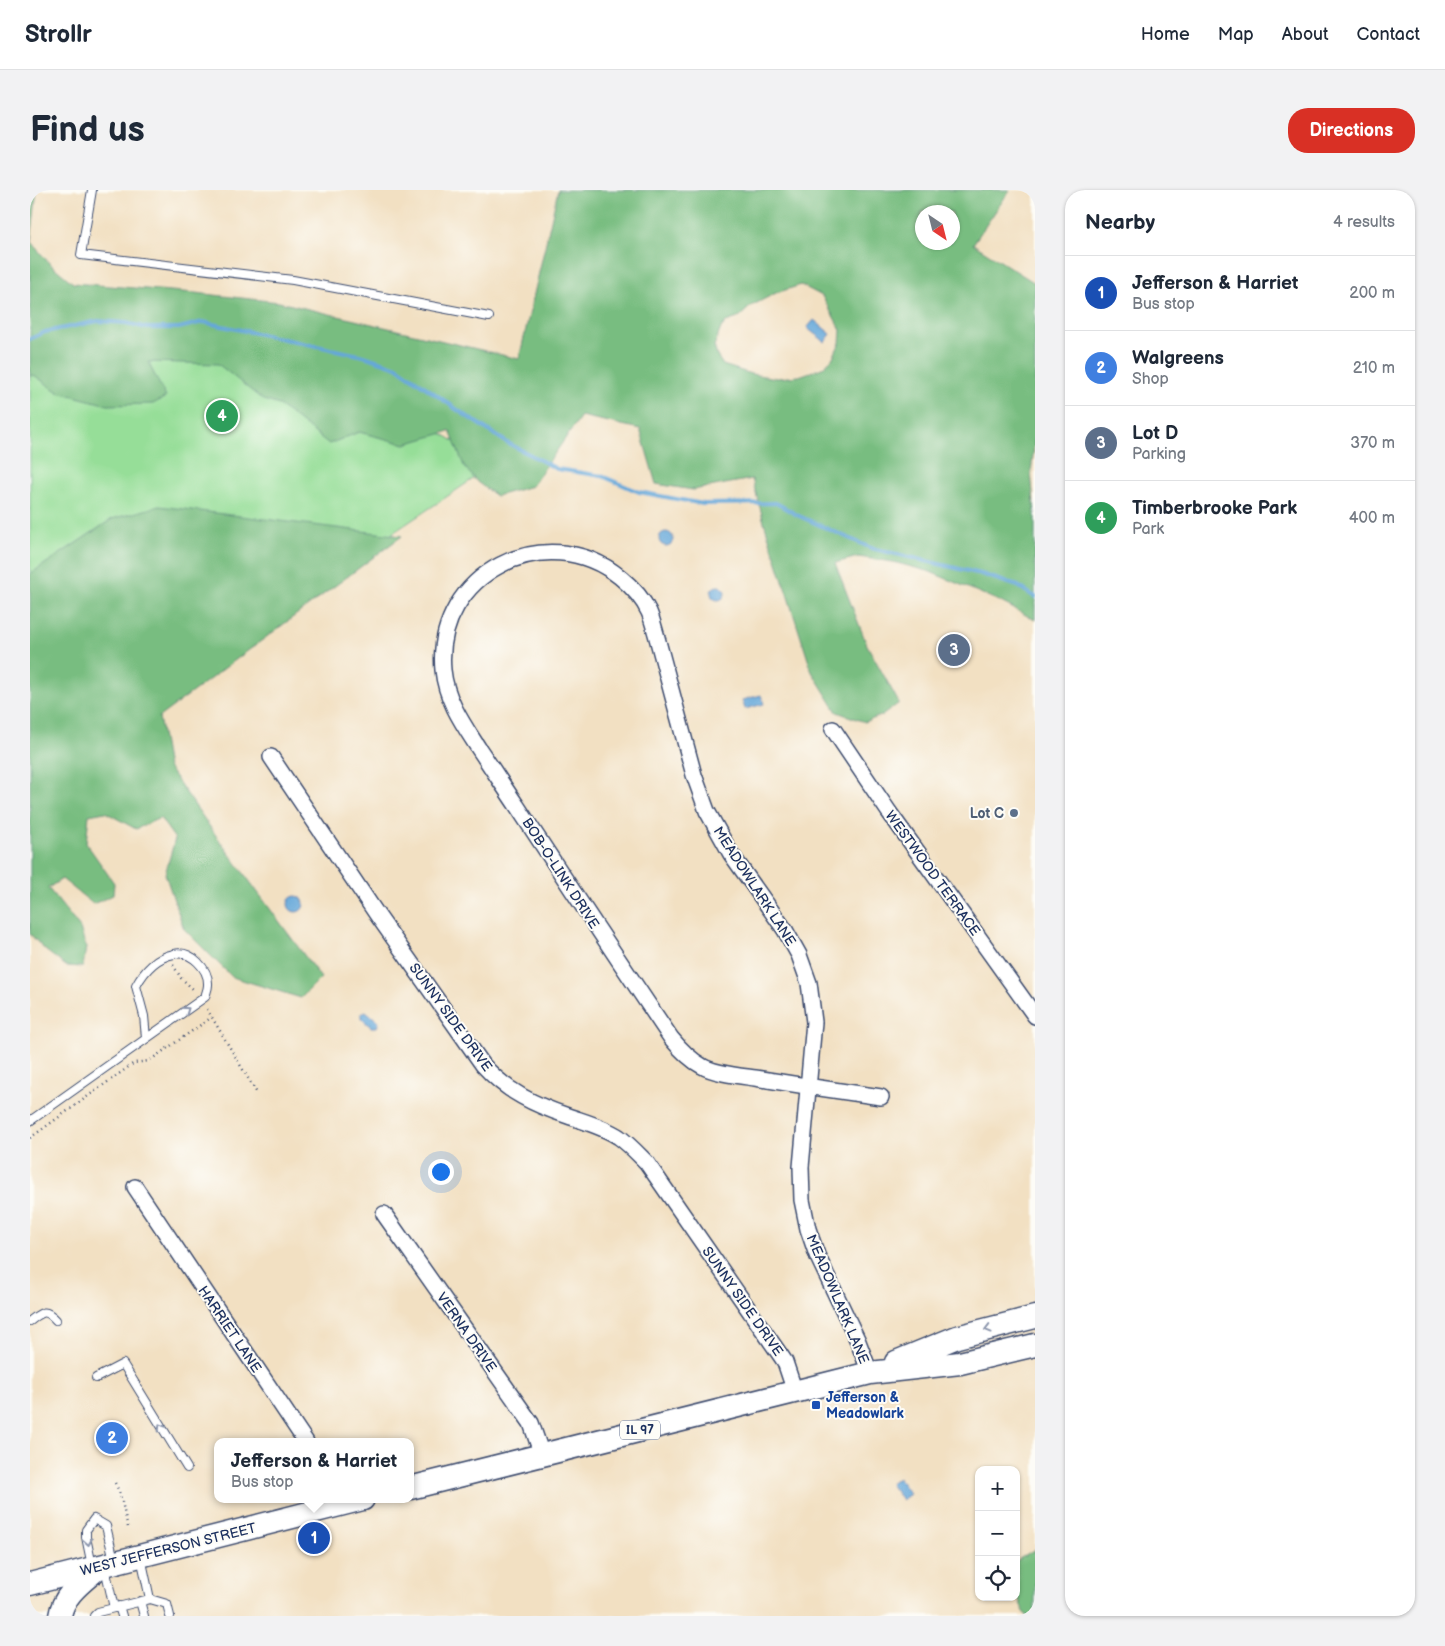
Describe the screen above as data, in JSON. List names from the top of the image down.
{
  "streets": {
    "main road": ["IL 97", "WEST JEFFERSON STREET"],
    "street": [
      "BOB-O-LINK DRIVE",
      "WESTWOOD TERRACE",
      "MEADOWLARK LANE",
      "SUNNY SIDE DRIVE",
      "HARRIET LANE",
      "VERNA DRIVE"
    ]
  },
  "crossings": [
    ["BOB-O-LINK DRIVE", "MEADOWLARK LANE"],
    ["MEADOWLARK LANE", "IL 97"],
    ["SUNNY SIDE DRIVE", "IL 97"],
    ["VERNA DRIVE", "IL 97"]
  ],
  "places": {
    "other": ["Lot C"],
    "transit": ["Jefferson & Meadowlark"]
  },
  "north": "bottom right",
  "page": {
    "header": "Strollr",
    "nav": [
      "Home",
      "Map",
      "About",
      "Contact"
    ],
    "buttons": "Directions",
    "title": "Find us",
    "heading": ["Nearby", "4 results"],
    "list": [
      {
        "mark": "1",
        "name": "Jefferson & Harriet",
        "note": "Bus stop",
        "value": "200 m"
      },
      {
        "mark": "2",
        "name": "Walgreens",
        "note": "Shop",
        "value": "210 m"
      },
      {
        "mark": "3",
        "name": "Lot D",
        "note": "Parking",
        "value": "370 m"
      },
      {
        "mark": "4",
        "name": "Timberbrooke Park",
        "note": "Park",
        "value": "400 m"
      }
    ],
    "pins": [
      "4",
      "3",
      "2",
      "1"
    ],
    "popup": ["Jefferson & Harriet", "Bus stop"],
    "map_buttons": ["+", "−"]
  }
}
